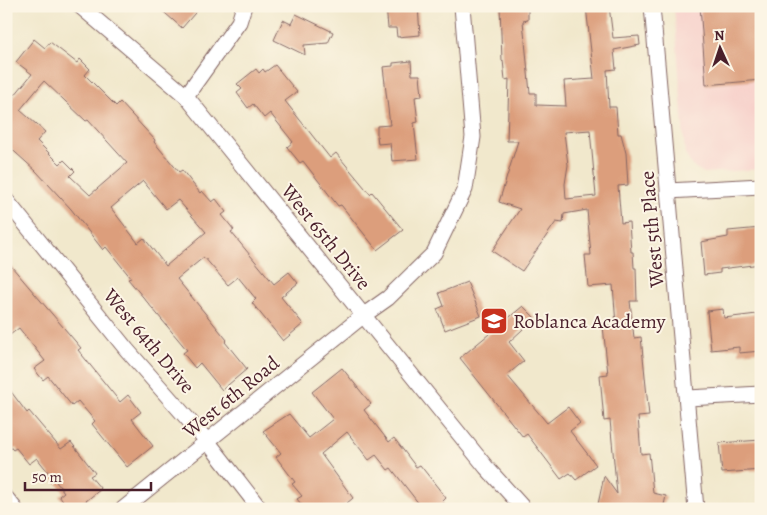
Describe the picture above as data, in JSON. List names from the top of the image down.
{
  "streets": {
    "street": [
      "West 5th Place",
      "West 65th Drive",
      "West 64th Drive",
      "West 6th Road"
    ]
  },
  "crossings": [
    ["West 65th Drive", "West 6th Road"],
    ["West 64th Drive", "West 6th Road"]
  ],
  "places": {
    "school or university": ["Roblanca Academy"]
  },
  "scale_bar": "50 m",
  "north": "top"
}
